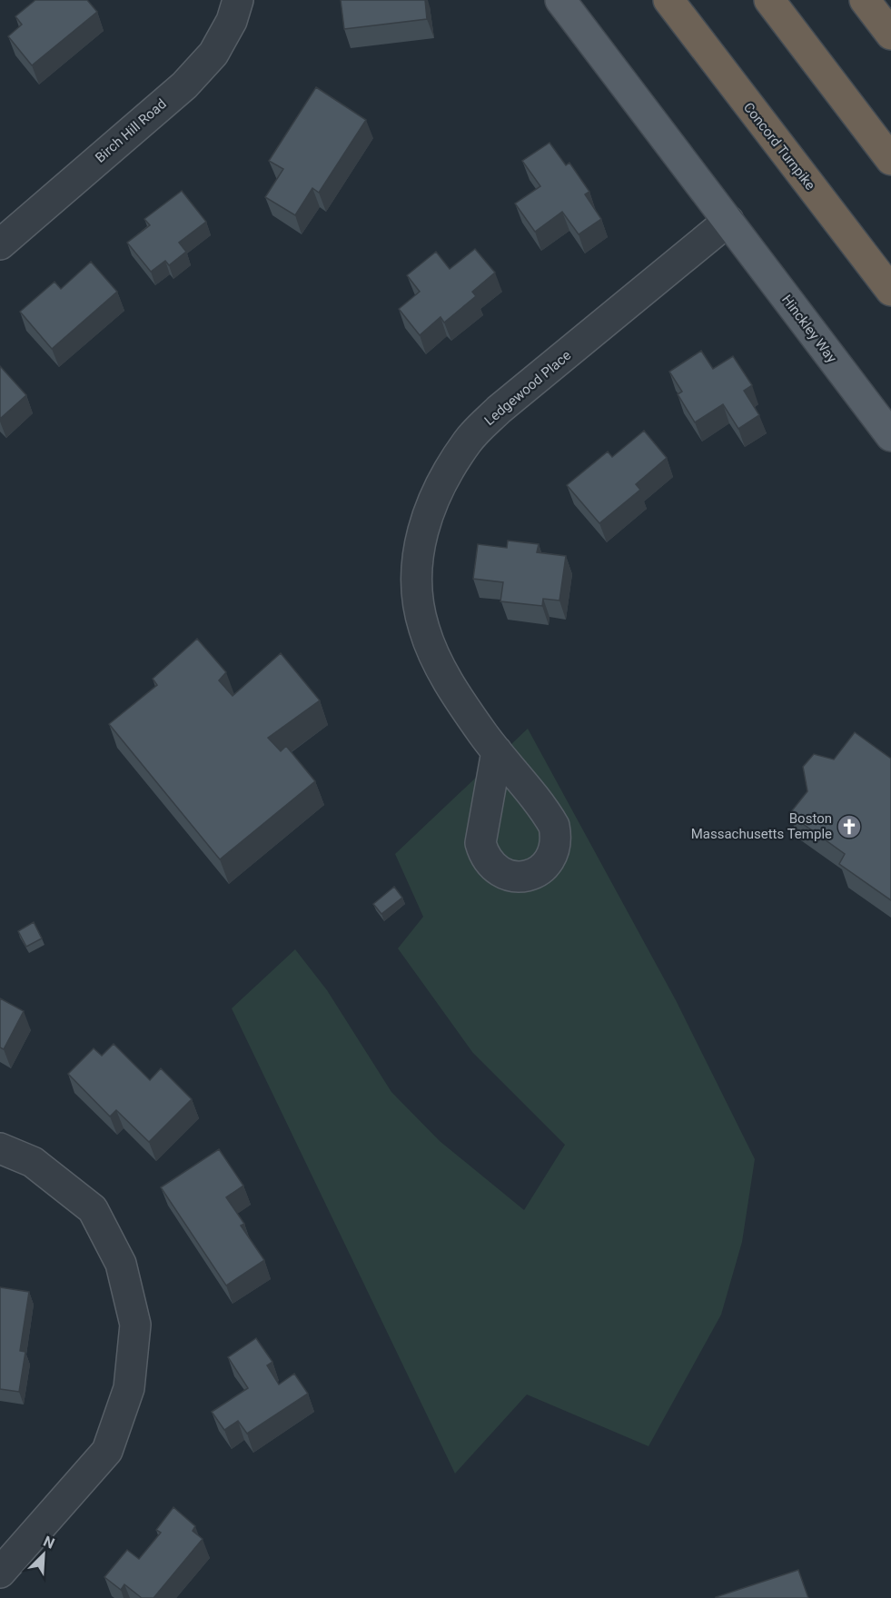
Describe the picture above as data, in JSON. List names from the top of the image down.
{
  "streets": {
    "highway": ["Concord Turnpike"],
    "main road": ["Hinckley Way"],
    "street": ["Birch Hill Road", "Ledgewood Place"]
  },
  "crossings": [
    ["Hinckley Way", "Ledgewood Place"]
  ],
  "places": {
    "church": ["Boston Massachusetts Temple"]
  },
  "north": "top right"
}
